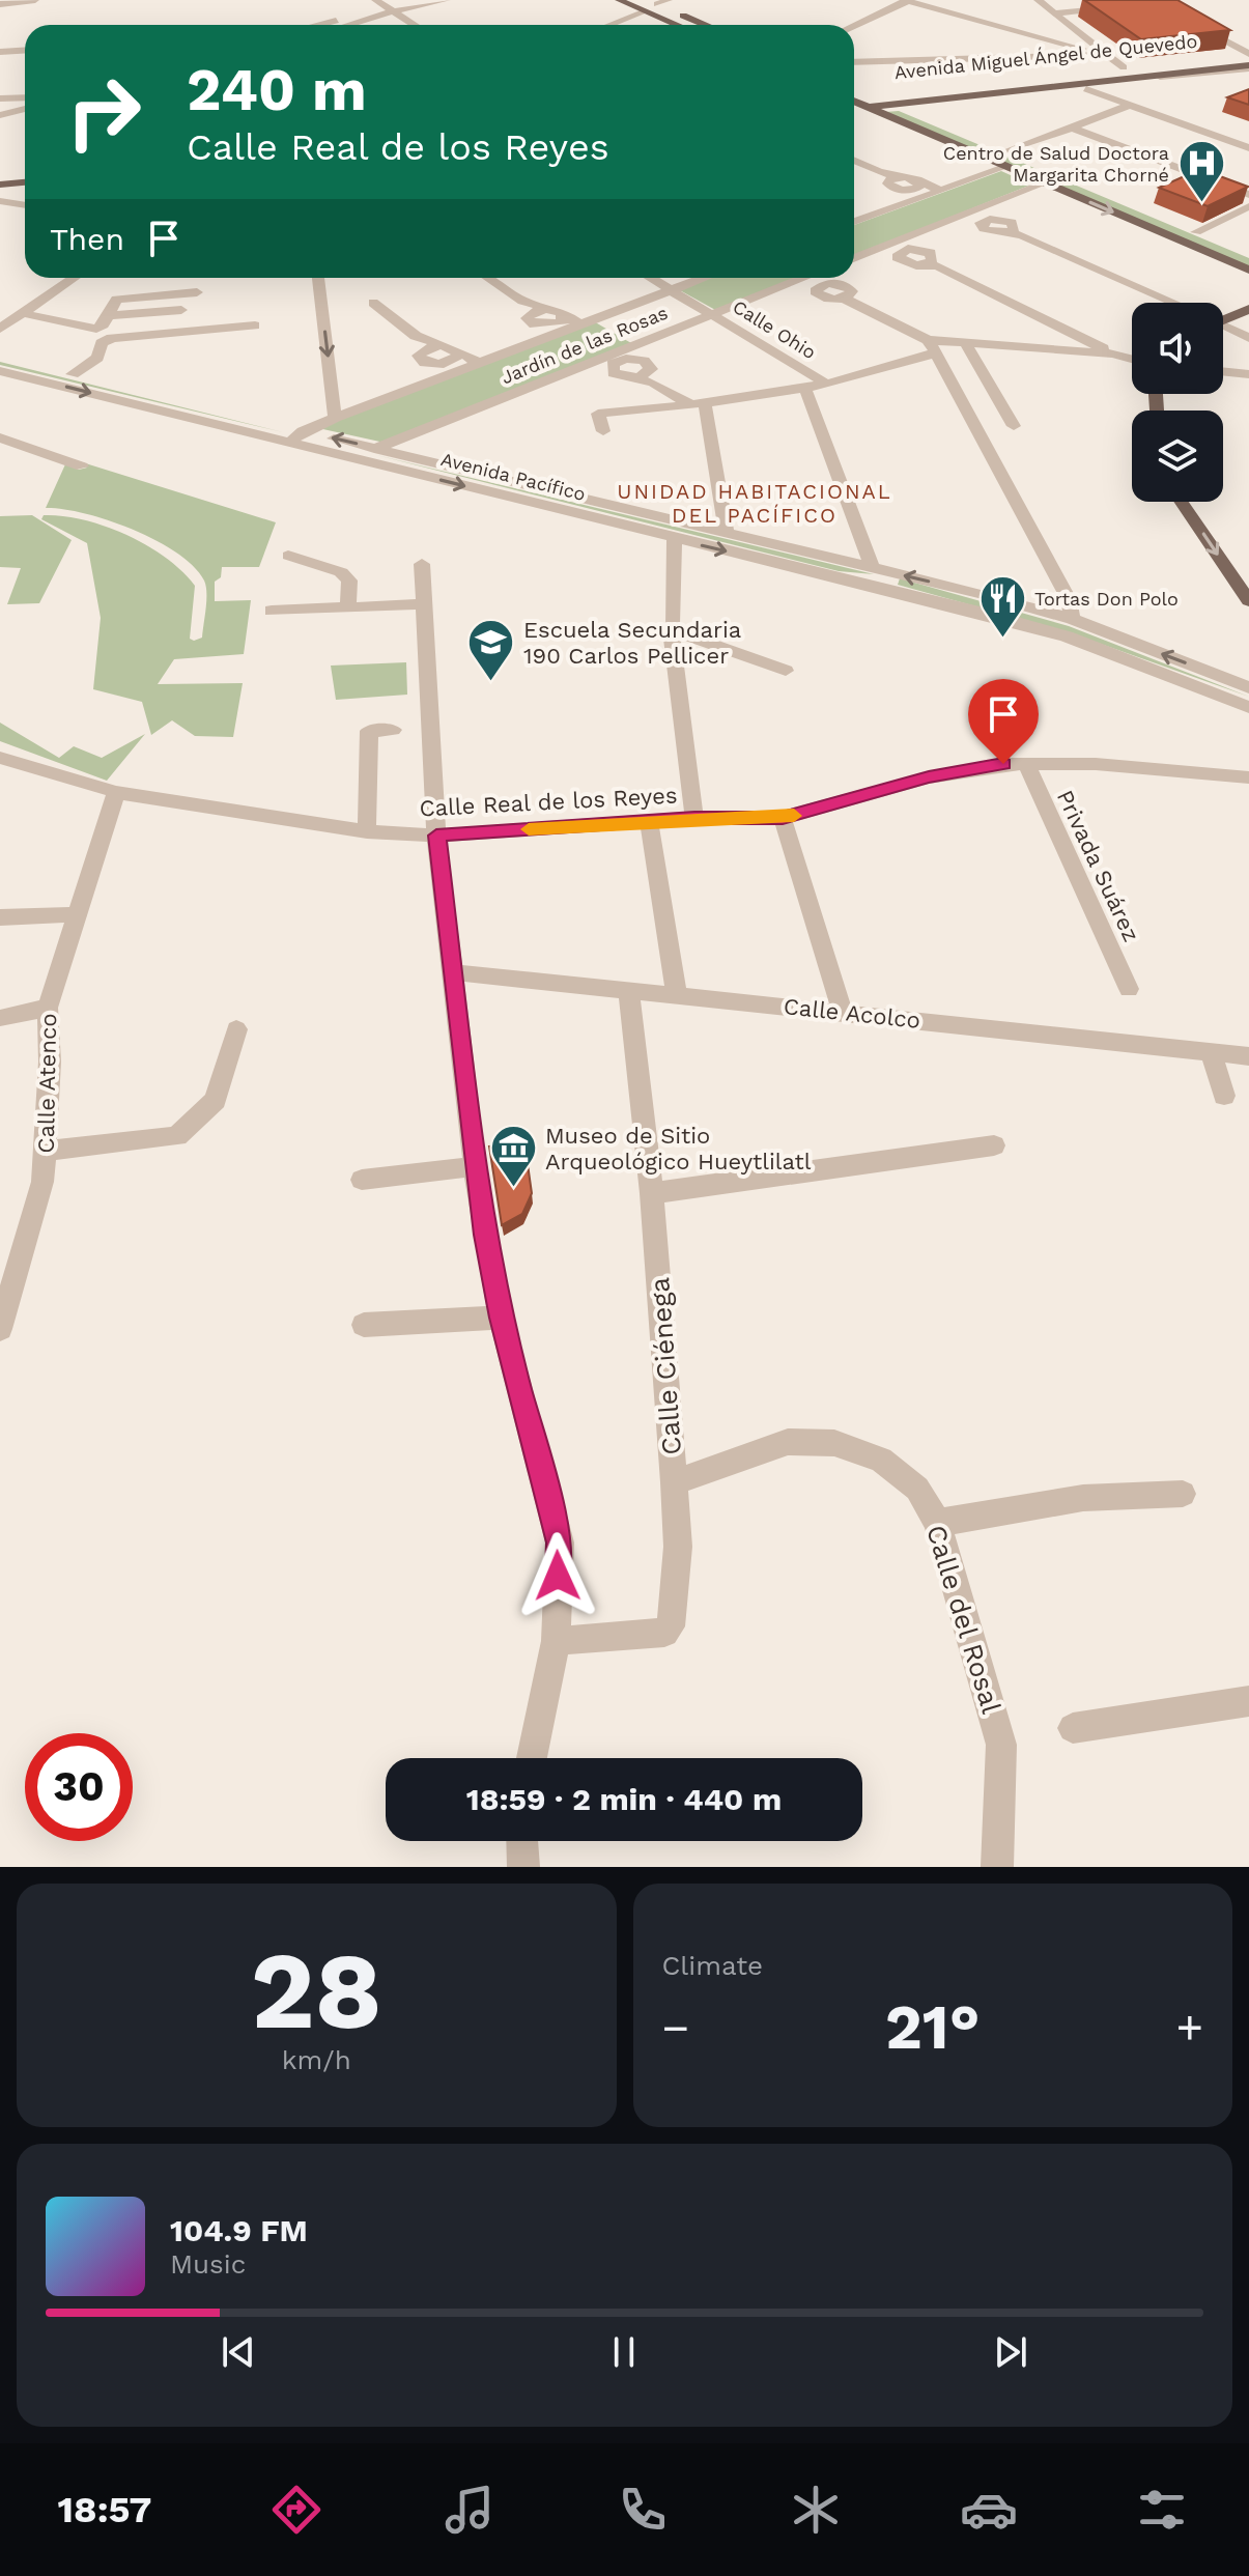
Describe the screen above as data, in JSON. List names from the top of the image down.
{
  "streets": {
    "main road": ["Avenida Miguel Ángel de Quevedo"],
    "street": [
      "Calle Ohio",
      "Jardín de las Rosas",
      "Avenida Pacífico",
      "Calle Real de los Reyes",
      "Privada Suárez",
      "Calle Acolco",
      "Calle Atenco",
      "Calle Ciénega",
      "Calle del Rosal"
    ]
  },
  "crossings": [
    ["Calle Ohio", "Jardín de las Rosas"],
    ["Jardín de las Rosas", "Avenida Pacífico"],
    ["Calle Real de los Reyes", "Privada Suárez"],
    ["Calle Real de los Reyes", "Calle Atenco"],
    ["Calle Acolco", "Calle Ciénega"],
    ["Calle Ciénega", "Calle del Rosal"]
  ],
  "districts": ["UNIDAD HABITACIONAL DEL PACÍFICO"],
  "places": {
    "hospital": ["Centro de Salud Doctora Margarita Chorné"],
    "restaurant": ["Tortas Don Polo"],
    "school or university": ["Escuela Secundaria 190 Carlos Pellicer"],
    "museum": ["Museo de Sitio Arqueológico Hueytlilatl"]
  },
  "page": {
    "turn": ["240 m", "Calle Real de los Reyes"],
    "then": "Then",
    "limit": "30",
    "trip": "18:59 · 2 min · 440 m",
    "tile": [
      ["28", "km/h"],
      "Climate"
    ],
    "heat": ["−", "21°", "+"],
    "song": ["104.9 FM", "Music"],
    "tabs": "18:57"
  }
}
